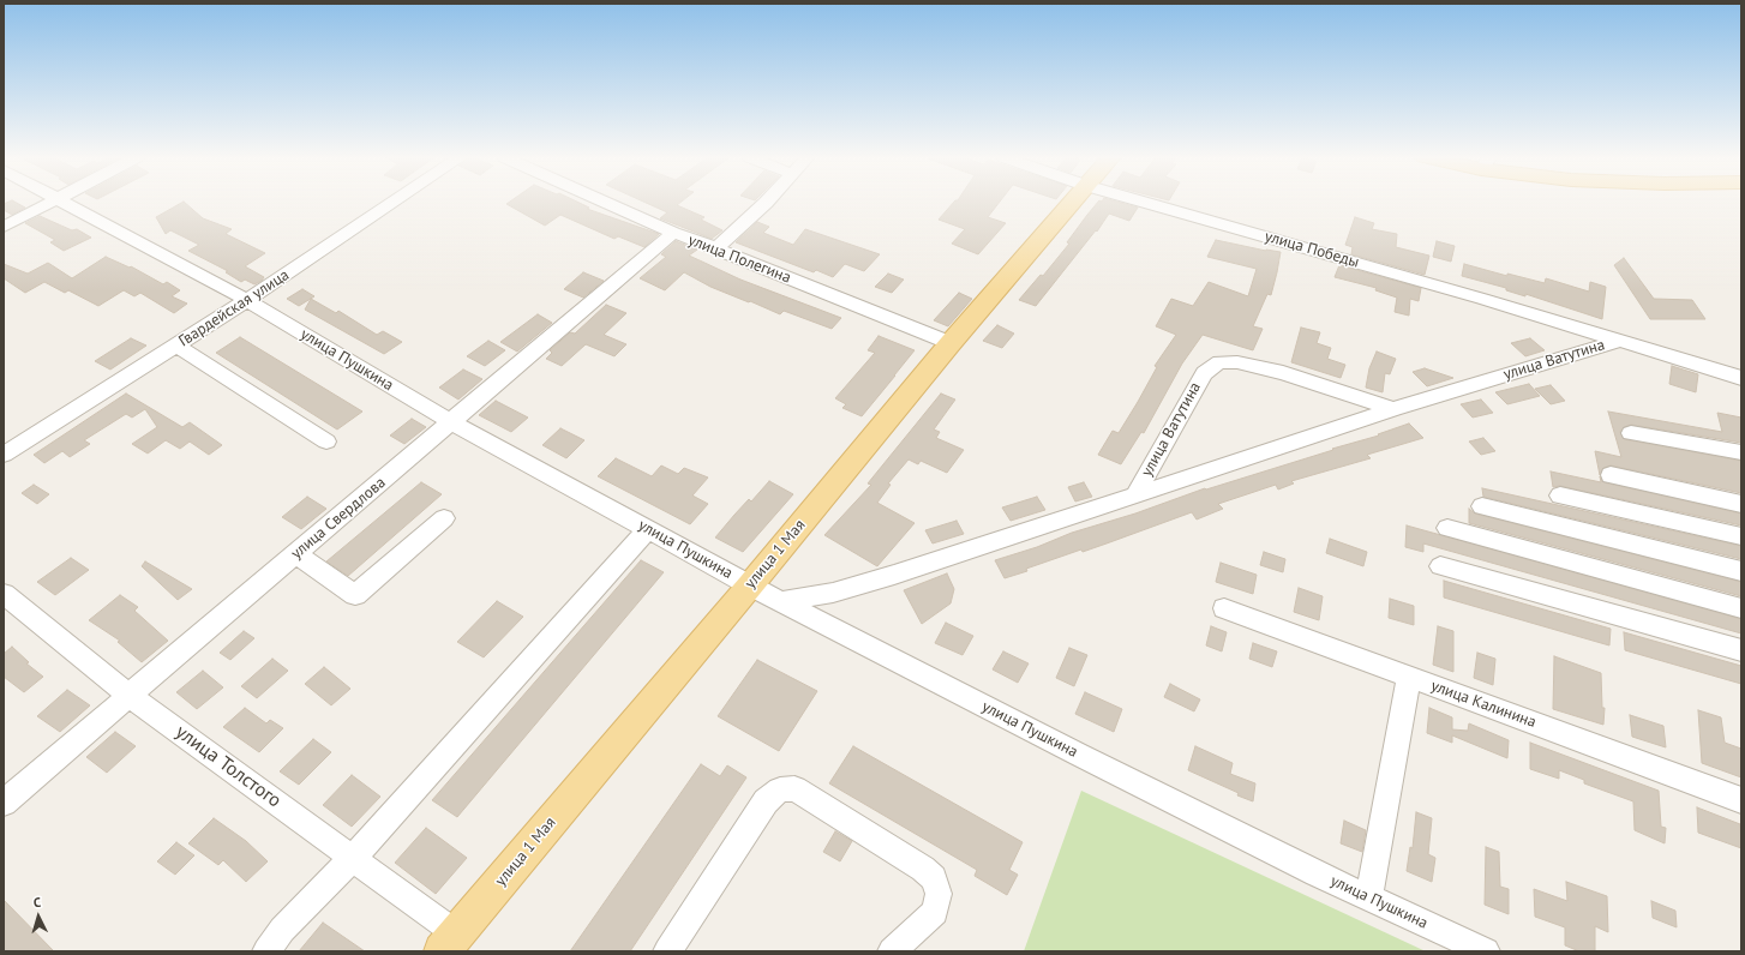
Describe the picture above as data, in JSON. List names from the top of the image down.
{
  "streets": {
    "main road": ["улица 1 Мая"],
    "street": [
      "улица Победы",
      "улица Полегина",
      "Гвардейская улица",
      "улица Пушкина",
      "улица Ватутина",
      "улица Свердлова",
      "улица Калинина",
      "улица Толстого"
    ]
  },
  "crossings": [
    ["улица Победы", "улица Ватутина"],
    ["улица Полегина", "улица Свердлова"],
    ["улица Полегина", "улица 1 Мая"],
    ["Гвардейская улица", "улица Пушкина"],
    ["улица Пушкина", "улица Ватутина"],
    ["улица Пушкина", "улица Свердлова"],
    ["улица Пушкина", "улица 1 Мая"],
    ["улица Свердлова", "улица Толстого"],
    ["улица 1 Мая", "улица Толстого"]
  ],
  "north": "top"
}
